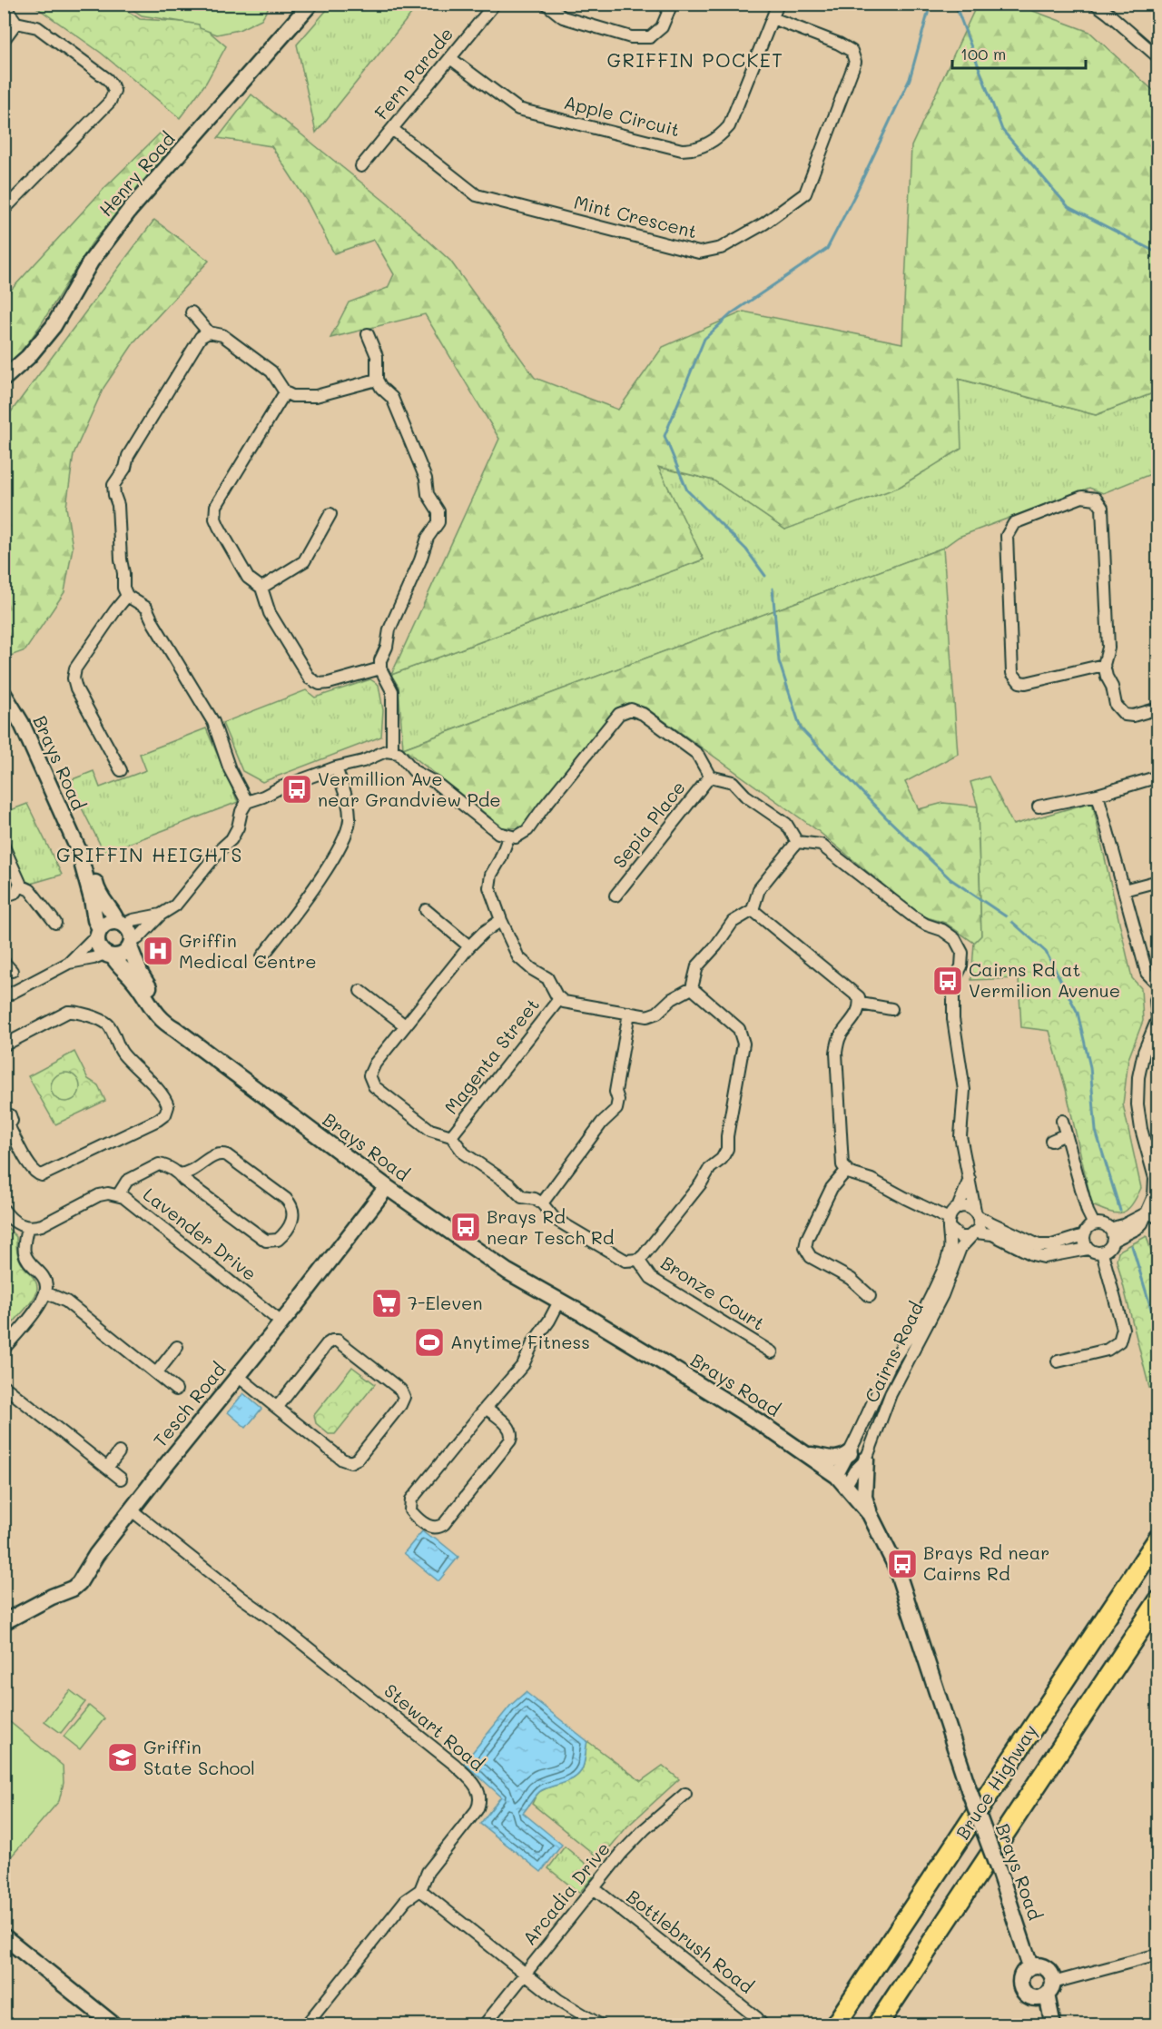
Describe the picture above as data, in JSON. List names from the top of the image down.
{
  "streets": {
    "highway": ["Bruce Highway"],
    "main road": ["Henry Road", "Brays Road", "Tesch Road"],
    "street": [
      "Fern Parade",
      "Apple Circuit",
      "Mint Crescent",
      "Sepia Place",
      "Magenta Street",
      "Lavender Drive",
      "Bronze Court",
      "Cairns Road",
      "Stewart Road",
      "Arcadia Drive",
      "Bottlebrush Road"
    ]
  },
  "crossings": [
    ["Fern Parade", "Apple Circuit"],
    ["Fern Parade", "Mint Crescent"],
    ["Apple Circuit", "Mint Crescent"],
    ["Brays Road", "Cairns Road"],
    ["Brays Road", "Tesch Road"],
    ["Lavender Drive", "Tesch Road"],
    ["Tesch Road", "Stewart Road"],
    ["Arcadia Drive", "Bottlebrush Road"]
  ],
  "districts": ["GRIFFIN POCKET", "GRIFFIN HEIGHTS"],
  "places": {
    "bus stop": [
      "Vermillion Ave near Grandview Pde",
      "Cairns Rd at Vermilion Avenue",
      "Brays Rd near Tesch Rd",
      "Brays Rd near Cairns Rd"
    ],
    "hospital": ["Griffin Medical Centre"],
    "supermarket": ["7-Eleven"],
    "sports": ["Anytime Fitness"],
    "school or university": ["Griffin State School"]
  },
  "scale_bar": "100 m"
}
